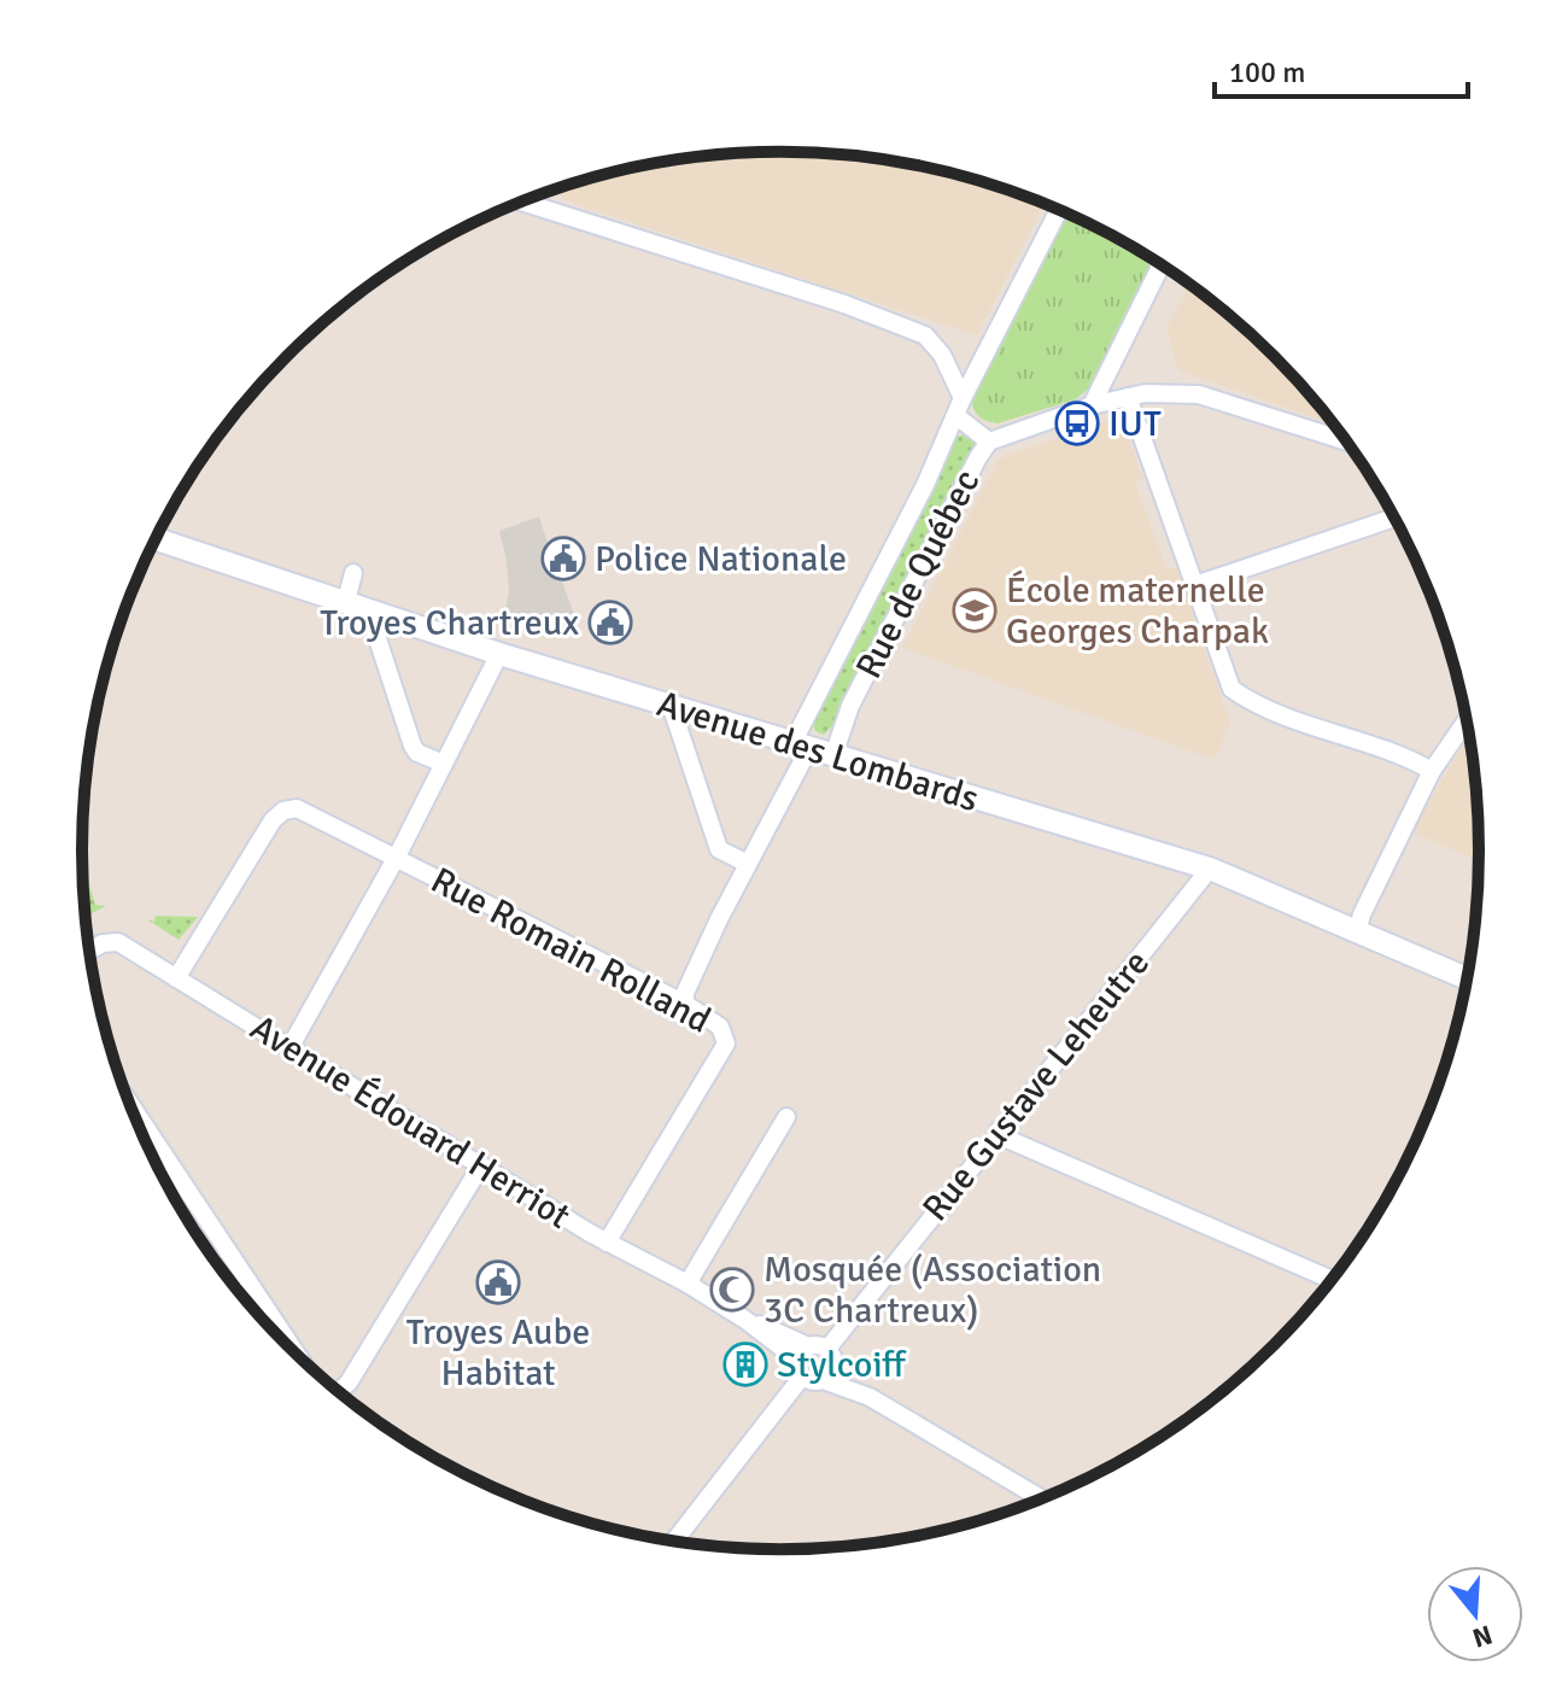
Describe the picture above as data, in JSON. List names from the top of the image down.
{
  "streets": {
    "street": [
      "Rue de Québec",
      "Avenue des Lombards",
      "Rue Romain Rolland",
      "Rue Gustave Leheutre",
      "Avenue Édouard Herriot"
    ]
  },
  "crossings": [
    ["Rue de Québec", "Avenue des Lombards"],
    ["Rue de Québec", "Rue Romain Rolland"],
    ["Avenue des Lombards", "Rue Gustave Leheutre"],
    ["Rue Romain Rolland", "Avenue Édouard Herriot"]
  ],
  "places": {
    "bus stop": ["IUT"],
    "public building": ["Police Nationale", "Troyes Chartreux", "Troyes Aube Habitat"],
    "school or university": ["École maternelle Georges Charpak"],
    "mosque": ["Mosquée (Association 3C Chartreux)"],
    "building": ["Stylcoiff"]
  },
  "scale_bar": "100 m",
  "north": "bottom"
}
